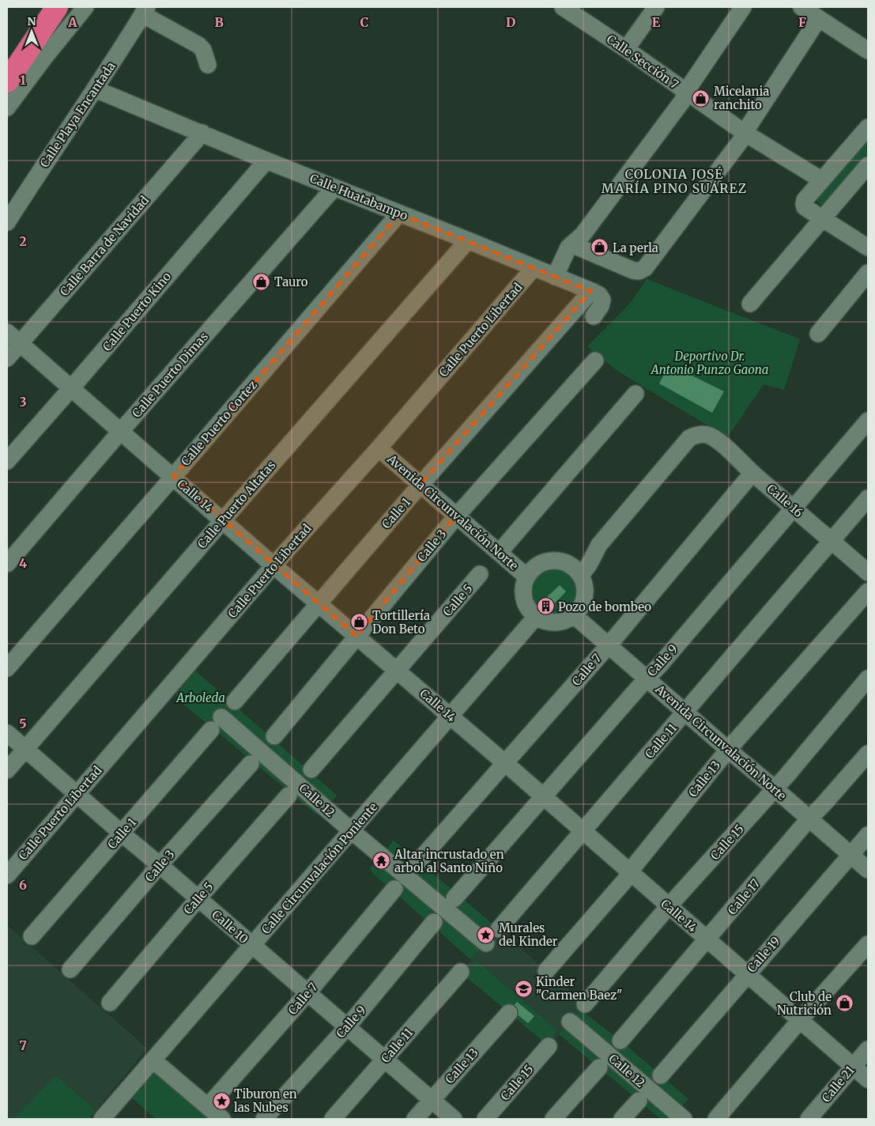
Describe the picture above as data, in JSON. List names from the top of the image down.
{
  "streets": {
    "street": [
      "Calle Sección 7",
      "Calle Playa Encantada",
      "Calle Huatabampo",
      "Calle Barra de Navidad",
      "Calle Puerto Kino",
      "Calle Puerto Libertad",
      "Calle Puerto Dimas",
      "Calle Puerto Cortez",
      "Calle 14",
      "Calle 16",
      "Calle Puerto Altatas",
      "Avenida Circunvalación Norte",
      "Calle 1",
      "Calle 3",
      "Calle 5",
      "Calle 9",
      "Calle 7",
      "Calle 11",
      "Calle 13",
      "Calle 12",
      "Calle 15",
      "Calle Circunvalación Poniente",
      "Calle 17",
      "Calle 10",
      "Calle 19",
      "Calle 21"
    ]
  },
  "crossings": [
    ["Calle Playa Encantada", "Calle Huatabampo"],
    ["Calle Huatabampo", "Calle Barra de Navidad"],
    ["Calle Huatabampo", "Calle Puerto Kino"],
    ["Calle Huatabampo", "Calle Puerto Libertad"],
    ["Calle Huatabampo", "Calle Puerto Dimas"],
    ["Calle Huatabampo", "Calle Puerto Cortez"],
    ["Calle Huatabampo", "Calle Puerto Altatas"],
    ["Calle Huatabampo", "Calle 1"],
    ["Calle Barra de Navidad", "Calle 14"],
    ["Calle Puerto Kino", "Calle 14"],
    ["Calle Puerto Libertad", "Calle 14"],
    ["Calle Puerto Libertad", "Avenida Circunvalación Norte"],
    ["Calle Puerto Libertad", "Calle 10"],
    ["Calle Puerto Dimas", "Calle 14"],
    ["Calle Puerto Cortez", "Calle 14"],
    ["Calle 14", "Calle Puerto Altatas"],
    ["Calle 14", "Calle 1"],
    ["Calle 14", "Calle 3"],
    ["Calle 14", "Calle 5"],
    ["Calle 14", "Calle 9"],
    ["Calle 14", "Calle 7"],
    ["Calle 14", "Calle 11"],
    ["Calle 14", "Calle 13"],
    ["Calle 14", "Calle 15"],
    ["Calle 14", "Calle Circunvalación Poniente"],
    ["Calle 14", "Calle 17"],
    ["Calle 14", "Calle 19"],
    ["Calle 14", "Calle 21"],
    ["Calle 16", "Avenida Circunvalación Norte"],
    ["Calle 16", "Calle 9"],
    ["Calle 16", "Calle 7"],
    ["Calle 16", "Calle 11"],
    ["Calle 16", "Calle Circunvalación Poniente"],
    ["Calle Puerto Altatas", "Calle 10"],
    ["Avenida Circunvalación Norte", "Calle 1"],
    ["Avenida Circunvalación Norte", "Calle 3"],
    ["Avenida Circunvalación Norte", "Calle 9"],
    ["Avenida Circunvalación Norte", "Calle 7"],
    ["Avenida Circunvalación Norte", "Calle 11"],
    ["Avenida Circunvalación Norte", "Calle 13"],
    ["Avenida Circunvalación Norte", "Calle 15"],
    ["Avenida Circunvalación Norte", "Calle Circunvalación Poniente"],
    ["Avenida Circunvalación Norte", "Calle 17"],
    ["Avenida Circunvalación Norte", "Calle 19"],
    ["Calle 1", "Calle 12"],
    ["Calle 1", "Calle 10"],
    ["Calle 3", "Calle 10"],
    ["Calle 5", "Calle 10"],
    ["Calle 9", "Calle 10"],
    ["Calle 7", "Calle 10"],
    ["Calle 11", "Calle 10"],
    ["Calle 13", "Calle 10"],
    ["Calle 12", "Calle Circunvalación Poniente"],
    ["Calle Circunvalación Poniente", "Calle 10"]
  ],
  "districts": ["COLONIA JOSÉ MARÍA PINO SUÁREZ"],
  "parks": ["Deportivo Dr. Antonio Punzo Gaona", "Arboleda"],
  "places": {
    "shop": [
      "Micelania ranchito",
      "La perla",
      "Tauro",
      "Tortillería Don Beto",
      "Club de Nutrición"
    ],
    "building": ["Pozo de bombeo"],
    "temple": ["Altar incrustado en arbol al Santo Niño"],
    "place": ["Murales del Kinder", "Tiburon en las Nubes"],
    "school or university": ["Kinder \"Carmen Baez\""]
  },
  "north": "top",
  "grid": {
    "columns": [
      "A",
      "B",
      "C",
      "D",
      "E",
      "F"
    ],
    "rows": [
      "1",
      "2",
      "3",
      "4",
      "5",
      "6",
      "7"
    ]
  }
}
